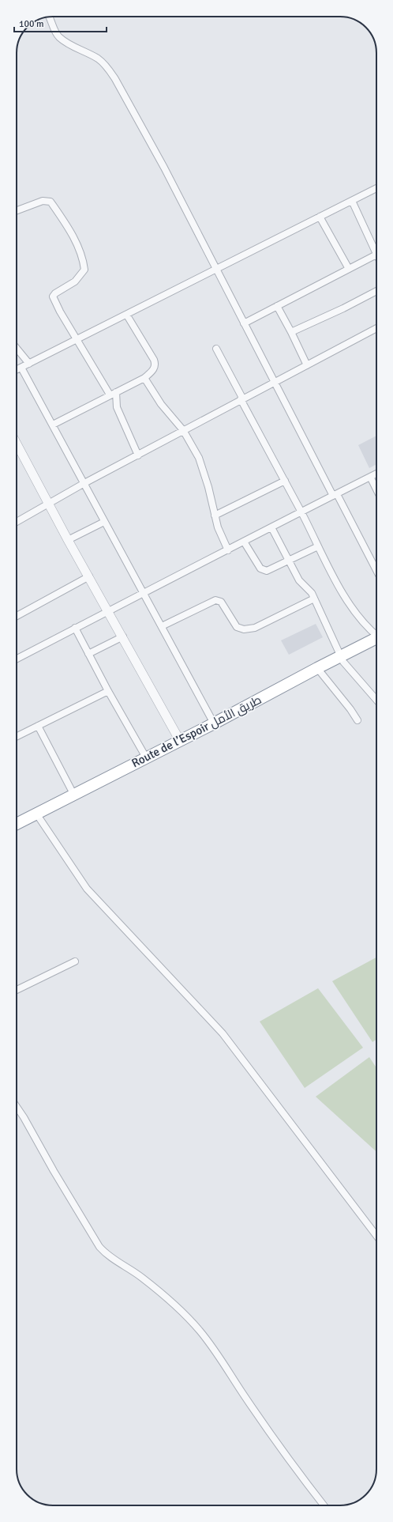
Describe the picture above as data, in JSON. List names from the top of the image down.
{
  "streets": {
    "highway": ["Route de l’Espoir طريق الأمل"]
  },
  "scale_bar": "100 m"
}
